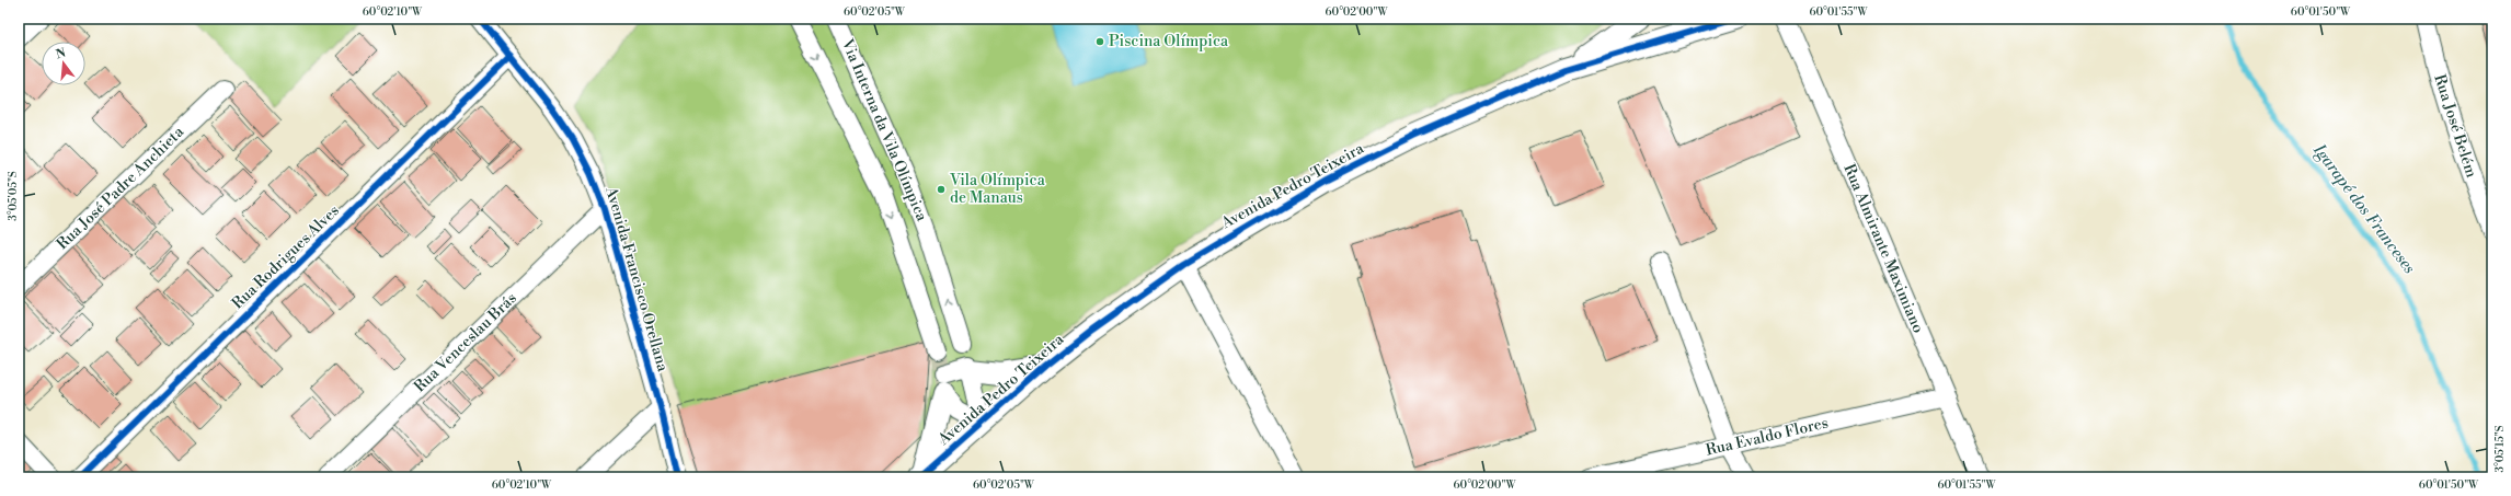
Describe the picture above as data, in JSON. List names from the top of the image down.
{
  "streets": {
    "street": [
      "Rua José Belém",
      "Via Interna da Vila Olímpica",
      "Avenida Pedro Teixeira",
      "Rua José Padre Anchieta",
      "Rua Almirante Maximiano",
      "Rua Rodrigues Alves",
      "Avenida Francisco Orellana",
      "Rua Venceslau Brás",
      "Rua Evaldo Flores"
    ]
  },
  "crossings": [
    ["Rua Almirante Maximiano", "Rua Evaldo Flores"],
    ["Rua Rodrigues Alves", "Avenida Francisco Orellana"],
    ["Avenida Francisco Orellana", "Rua Venceslau Brás"]
  ],
  "water": ["Igarapé dos Franceses"],
  "places": ["Piscina Olímpica", "Vila Olímpica de Manaus"],
  "north": "top",
  "coordinates": [
    "60°02'10\"W",
    "60°02'05\"W",
    "60°02'00\"W",
    "60°01'55\"W",
    "60°01'50\"W",
    "3°05'05\"S",
    "3°05'15\"S"
  ]
}
